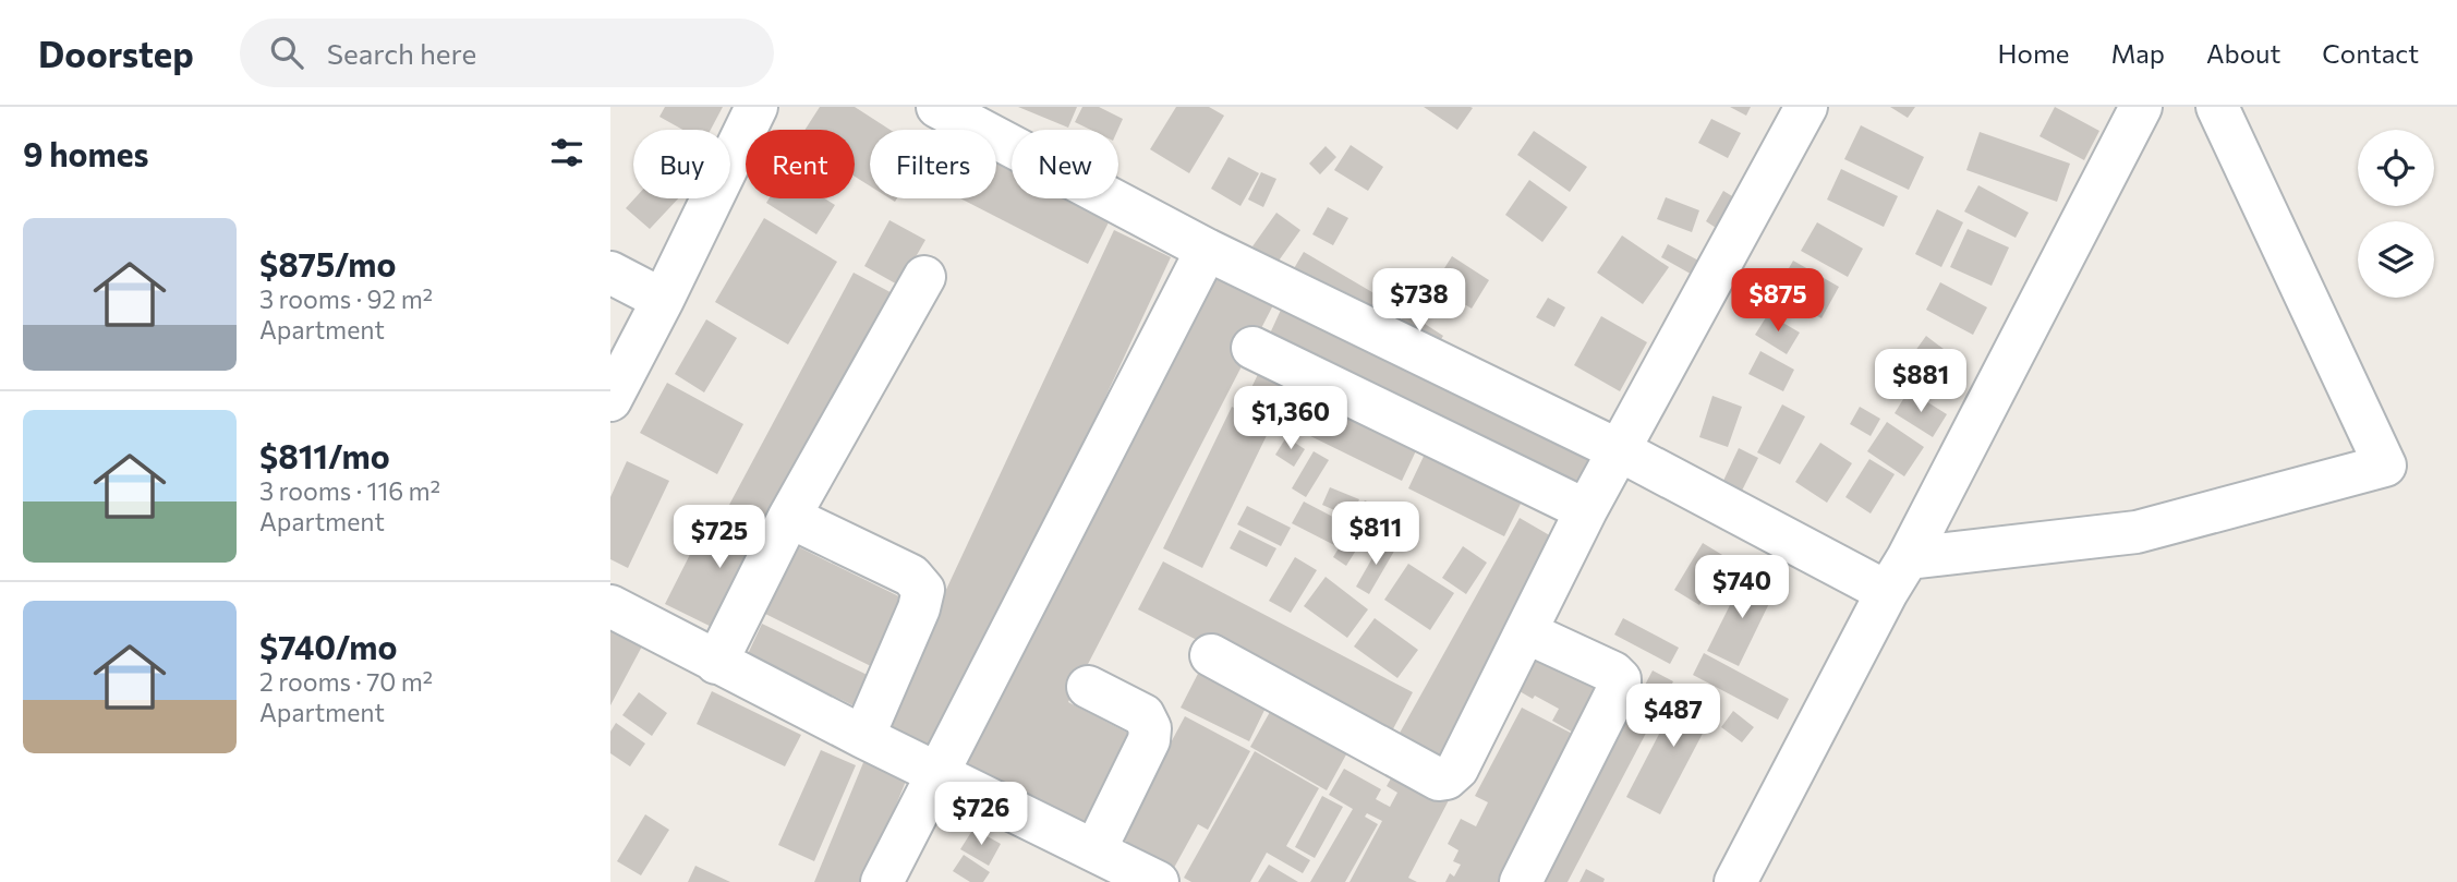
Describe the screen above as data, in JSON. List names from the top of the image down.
{
  "page": {
    "header": "Doorstep",
    "search": "Search here",
    "nav": [
      "Home",
      "Map",
      "About",
      "Contact"
    ],
    "heading": "9 homes",
    "chip": [
      "Buy",
      "Rent",
      "Filters",
      "New"
    ],
    "list": [
      {
        "name": "$875/mo",
        "note": "3 rooms · 92 m² · Apartment"
      },
      {
        "name": "$811/mo",
        "note": "3 rooms · 116 m² · Apartment"
      },
      {
        "name": "$740/mo",
        "note": "2 rooms · 70 m² · Apartment"
      }
    ],
    "price": [
      "$738",
      "$875",
      "$881",
      "$1,360",
      "$811",
      "$725",
      "$740",
      "$487",
      "$726"
    ]
  }
}
